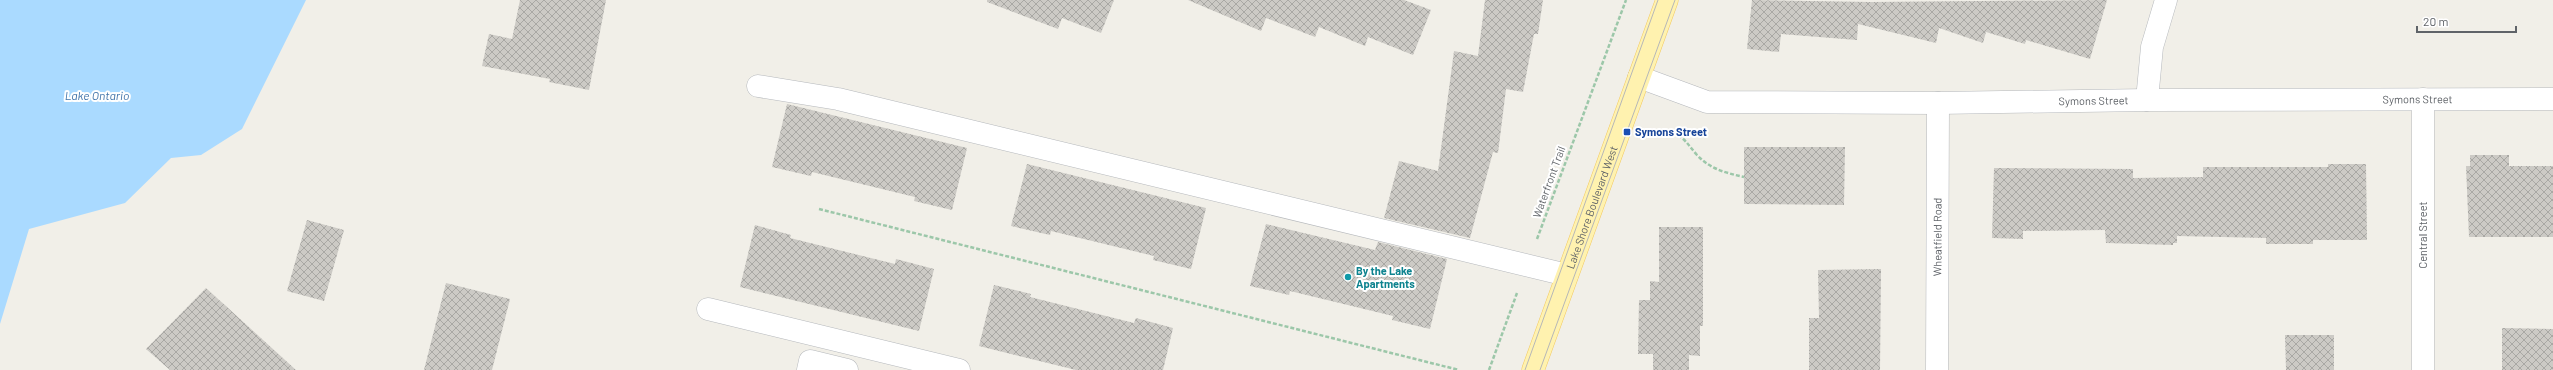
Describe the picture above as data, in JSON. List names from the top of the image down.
{
  "streets": {
    "main road": ["Lake Shore Boulevard West"],
    "street": ["Symons Street", "Central Street", "Wheatfield Road"],
    "path": ["Waterfront Trail"]
  },
  "crossings": [
    ["Symons Street", "Lake Shore Boulevard West"],
    ["Symons Street", "Central Street"],
    ["Symons Street", "Wheatfield Road"]
  ],
  "water": ["Lake Ontario"],
  "places": {
    "transit": ["Symons Street"],
    "other": ["By the Lake Apartments"]
  },
  "scale_bar": "20 m"
}
